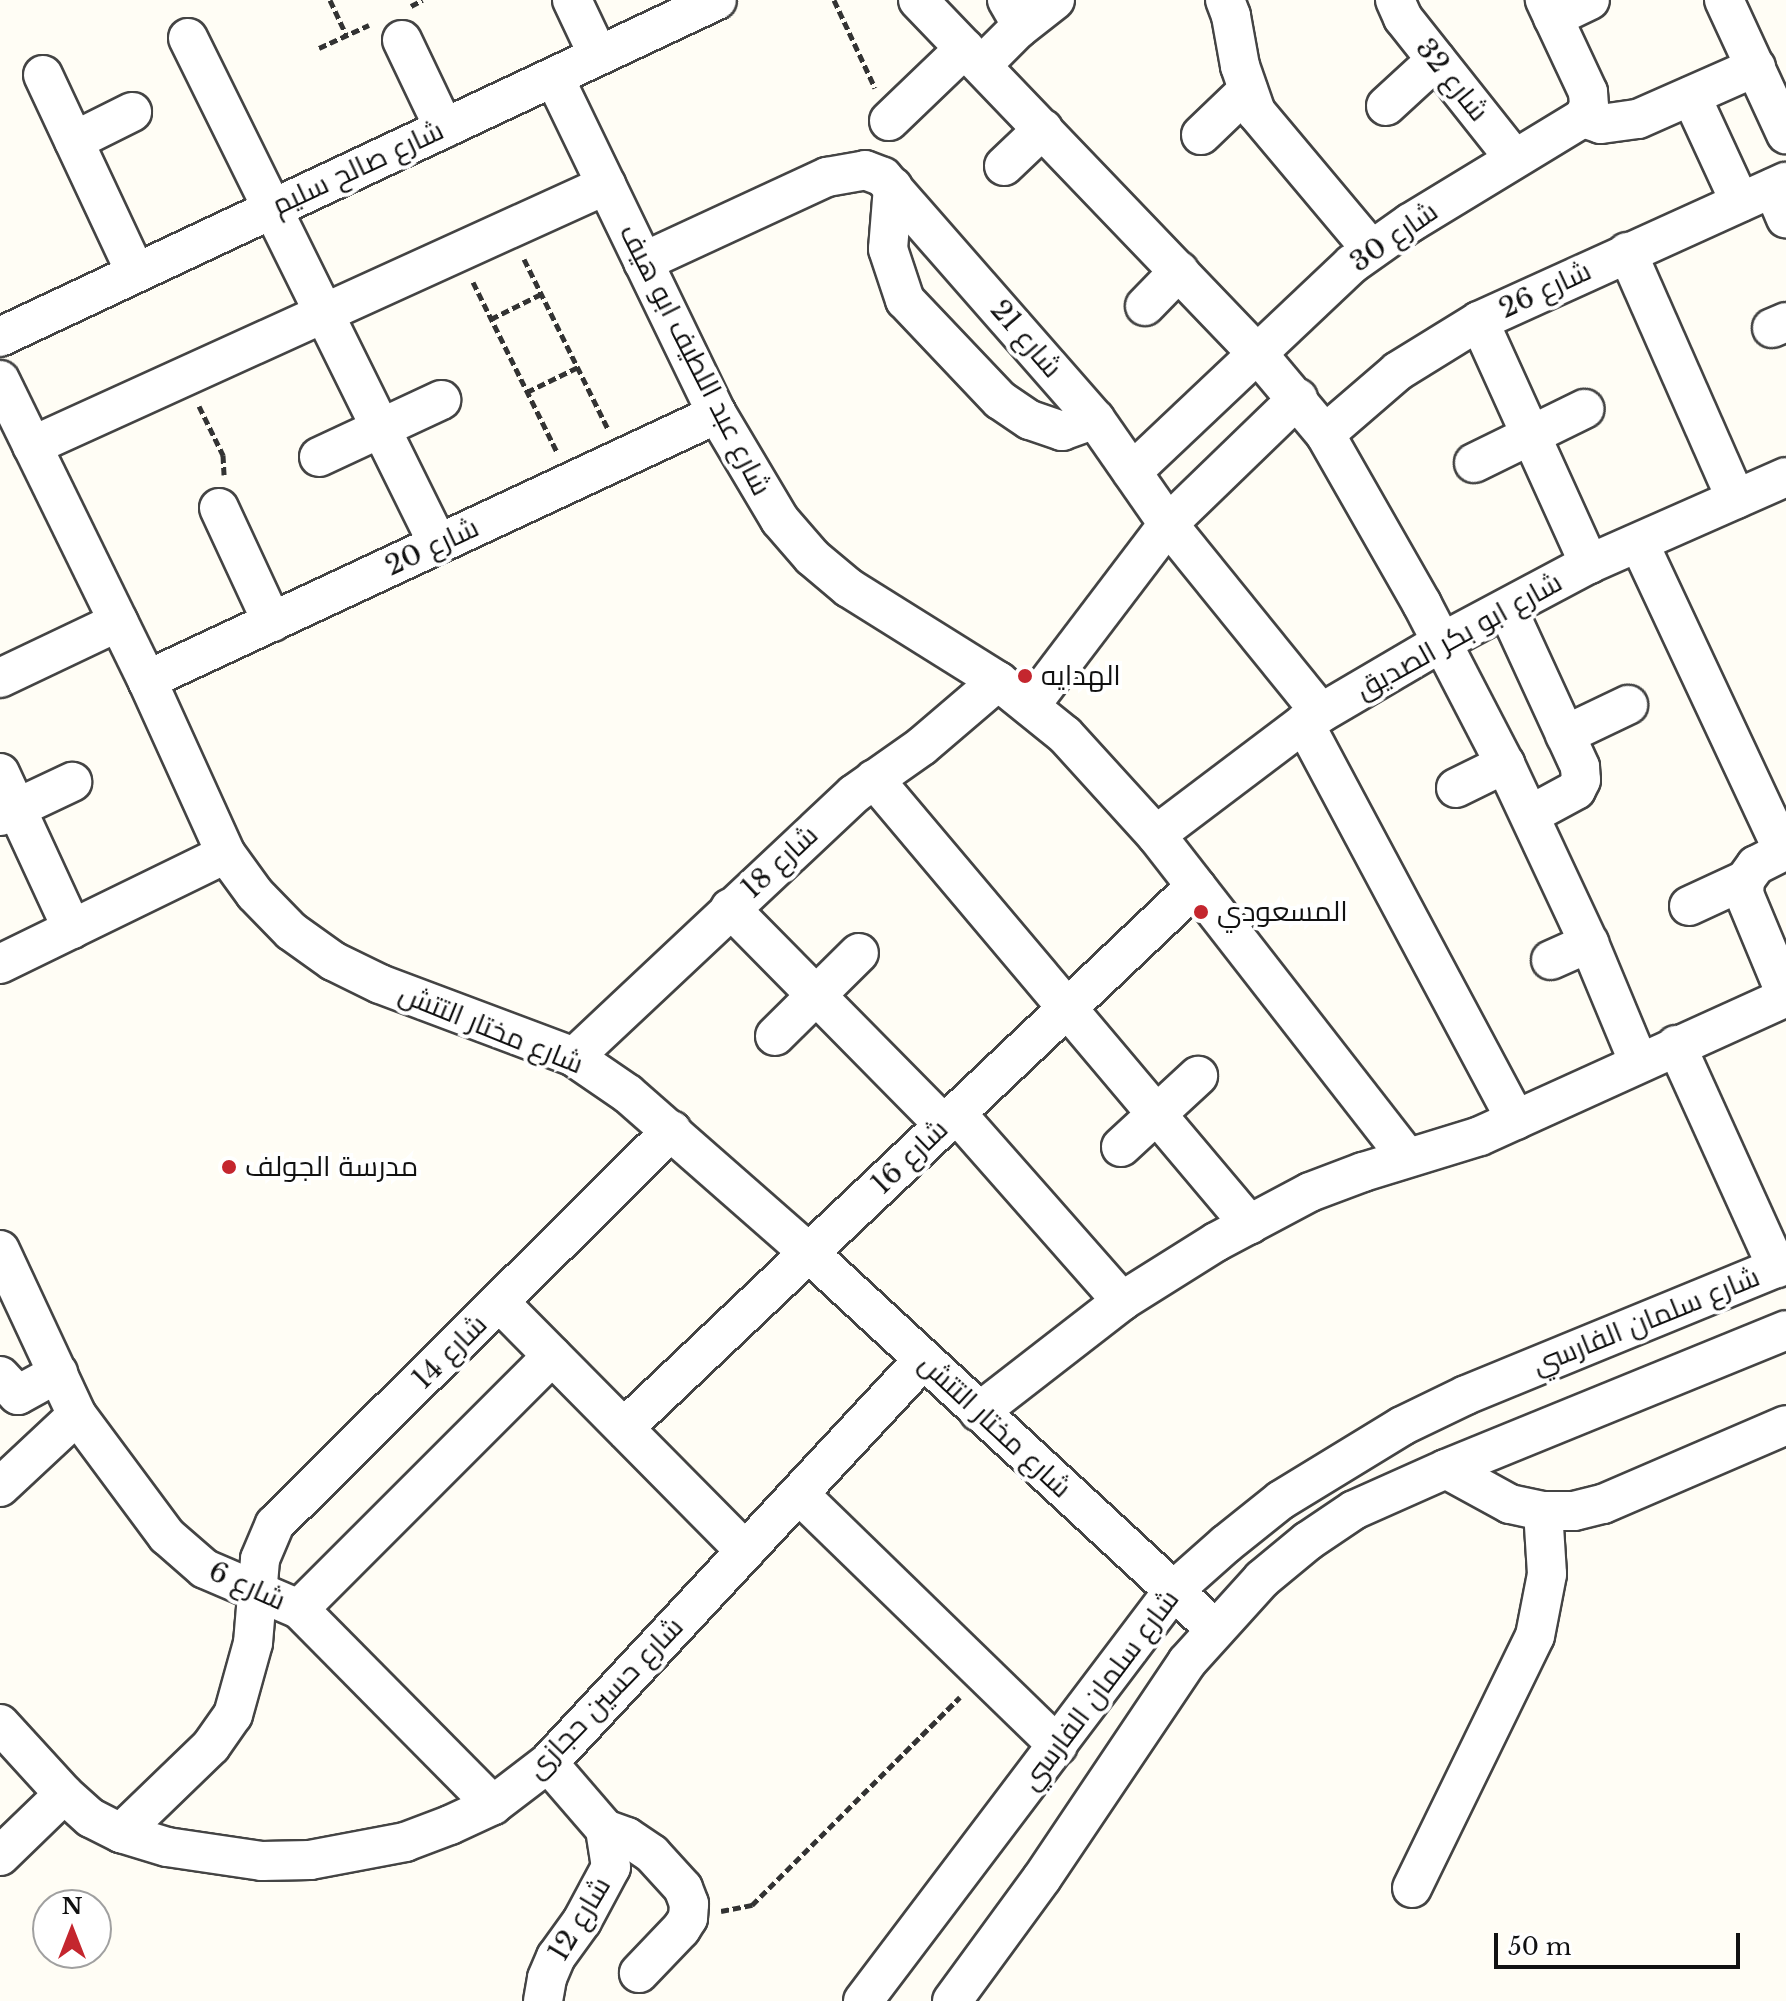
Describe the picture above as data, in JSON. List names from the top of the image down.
{
  "streets": {
    "street": [
      "شارع 32",
      "شارع صالح سليم",
      "شارع 30",
      "شارع 26",
      "شارع 21",
      "شارع عبد اللطيف ابو هيف",
      "شارع 20",
      "شارع ابو بكر الصديق",
      "شارع 18",
      "شارع مختار التتش",
      "شارع 16",
      "شارع سلمان الفارسي",
      "شارع 14",
      "شارع 6",
      "شارع حسين حجازى",
      "شارع 12"
    ]
  },
  "crossings": [
    ["شارع 32", "شارع 30"],
    ["شارع صالح سليم", "شارع عبد اللطيف ابو هيف"],
    ["شارع 30", "شارع 21"],
    ["شارع 21", "شارع عبد اللطيف ابو هيف"],
    ["شارع 21", "شارع ابو بكر الصديق"],
    ["شارع عبد اللطيف ابو هيف", "شارع 20"],
    ["شارع عبد اللطيف ابو هيف", "شارع ابو بكر الصديق"],
    ["شارع عبد اللطيف ابو هيف", "شارع 18"],
    ["شارع عبد اللطيف ابو هيف", "شارع 16"],
    ["شارع 20", "شارع مختار التتش"],
    ["شارع 18", "شارع مختار التتش"],
    ["شارع مختار التتش", "شارع 16"],
    ["شارع مختار التتش", "شارع سلمان الفارسي"],
    ["شارع مختار التتش", "شارع 14"],
    ["شارع مختار التتش", "شارع حسين حجازى"],
    ["شارع 14", "شارع 6"],
    ["شارع 14", "شارع حسين حجازى"],
    ["شارع 6", "شارع حسين حجازى"]
  ],
  "places": ["الهدايه", "المسعودي", "مدرسة الجولف"],
  "scale_bar": "50 m",
  "north": "top"
}
